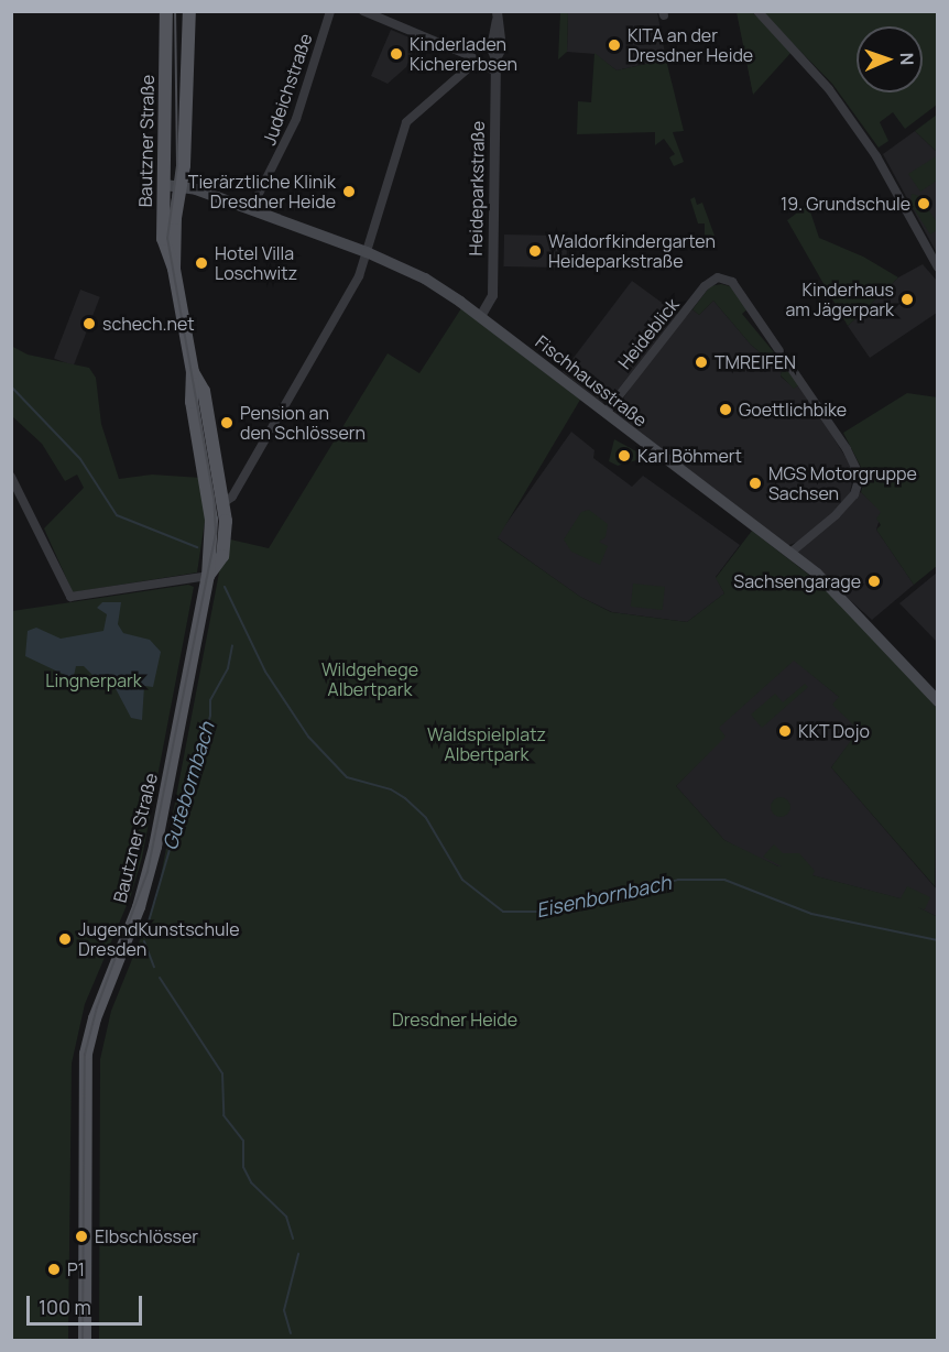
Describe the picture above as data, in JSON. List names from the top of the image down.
{
  "streets": {
    "main road": ["Bautzner Straße", "Fischhausstraße"],
    "street": ["Judeichstraße", "Heideparkstraße", "Heideblick"]
  },
  "crossings": [
    ["Judeichstraße", "Fischhausstraße"],
    ["Bautzner Straße", "Fischhausstraße"],
    ["Heideparkstraße", "Fischhausstraße"],
    ["Heideblick", "Fischhausstraße"]
  ],
  "water": ["Gutebornbach", "Eisenbornbach"],
  "parks": [
    "Wildgehege Albertpark",
    "Lingnerpark",
    "Waldspielplatz Albertpark",
    "Dresdner Heide"
  ],
  "places": [
    "KITA an der Dresdner Heide",
    "Kinderladen Kichererbsen",
    "Tierärztliche Klinik Dresdner Heide",
    "19. Grundschule",
    "Waldorfkindergarten Heideparkstraße",
    "Hotel Villa Loschwitz",
    "Kinderhaus am Jägerpark",
    "schech.net",
    "TMREIFEN",
    "Goettlichbike",
    "Pension an den Schlössern",
    "Karl Böhmert",
    "MGS Motorgruppe Sachsen",
    "Sachsengarage",
    "KKT Dojo",
    "JugendKunstschule Dresden",
    "Elbschlösser",
    "P1"
  ],
  "scale_bar": "100 m",
  "north": "right"
}
